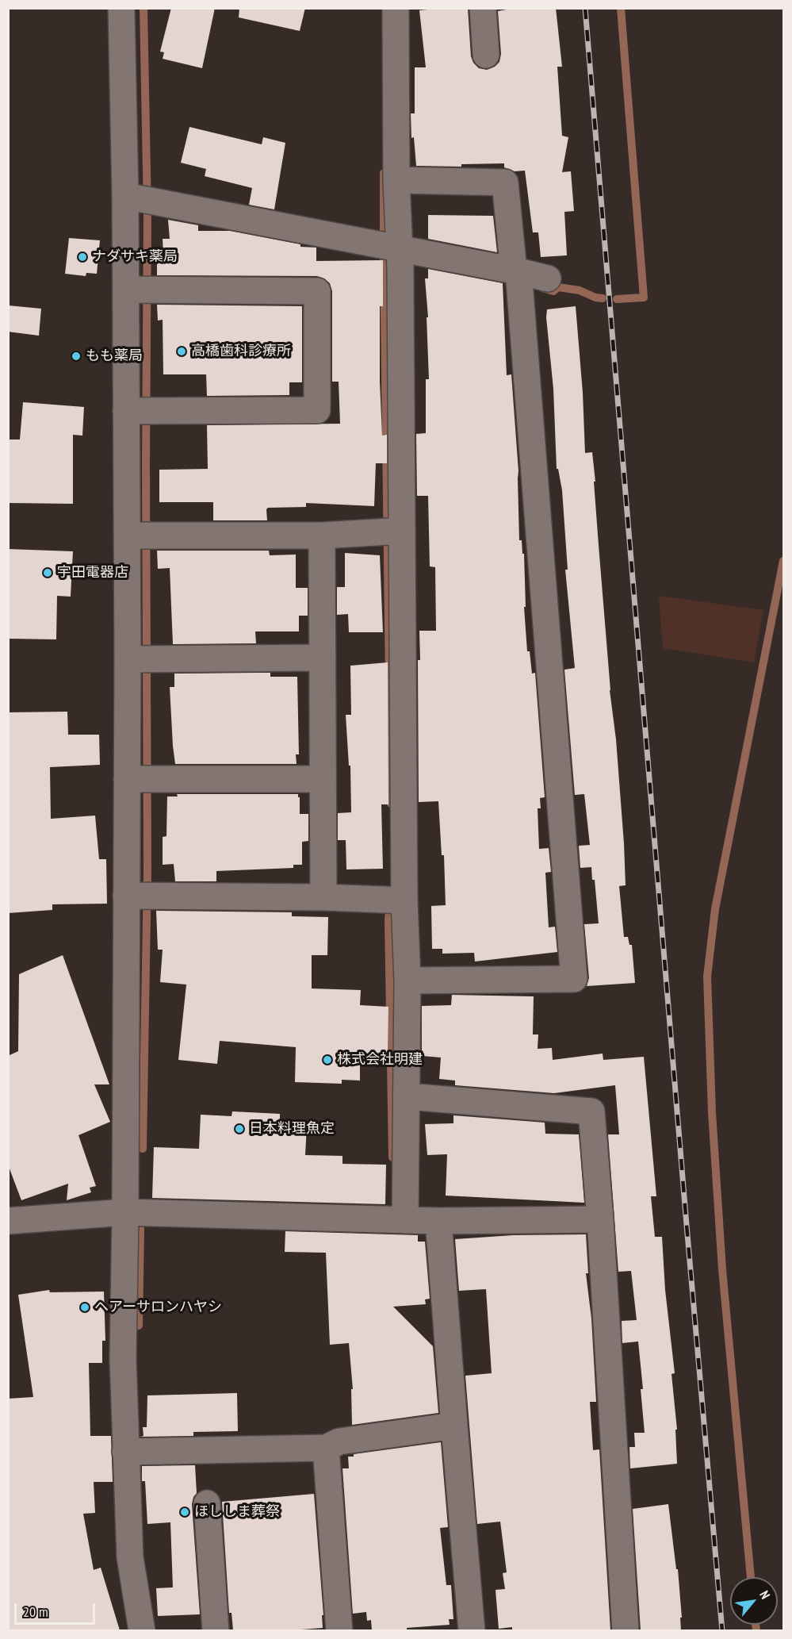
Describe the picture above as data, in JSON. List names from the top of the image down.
{
  "places": [
    "ナダサキ薬局",
    "高橋歯科診療所",
    "もも薬局",
    "宇田電器店",
    "株式会社明建",
    "日本料理魚定",
    "ヘアーサロンハヤシ",
    "ほししま葬祭"
  ],
  "scale_bar": "20 m",
  "north": "top right"
}
